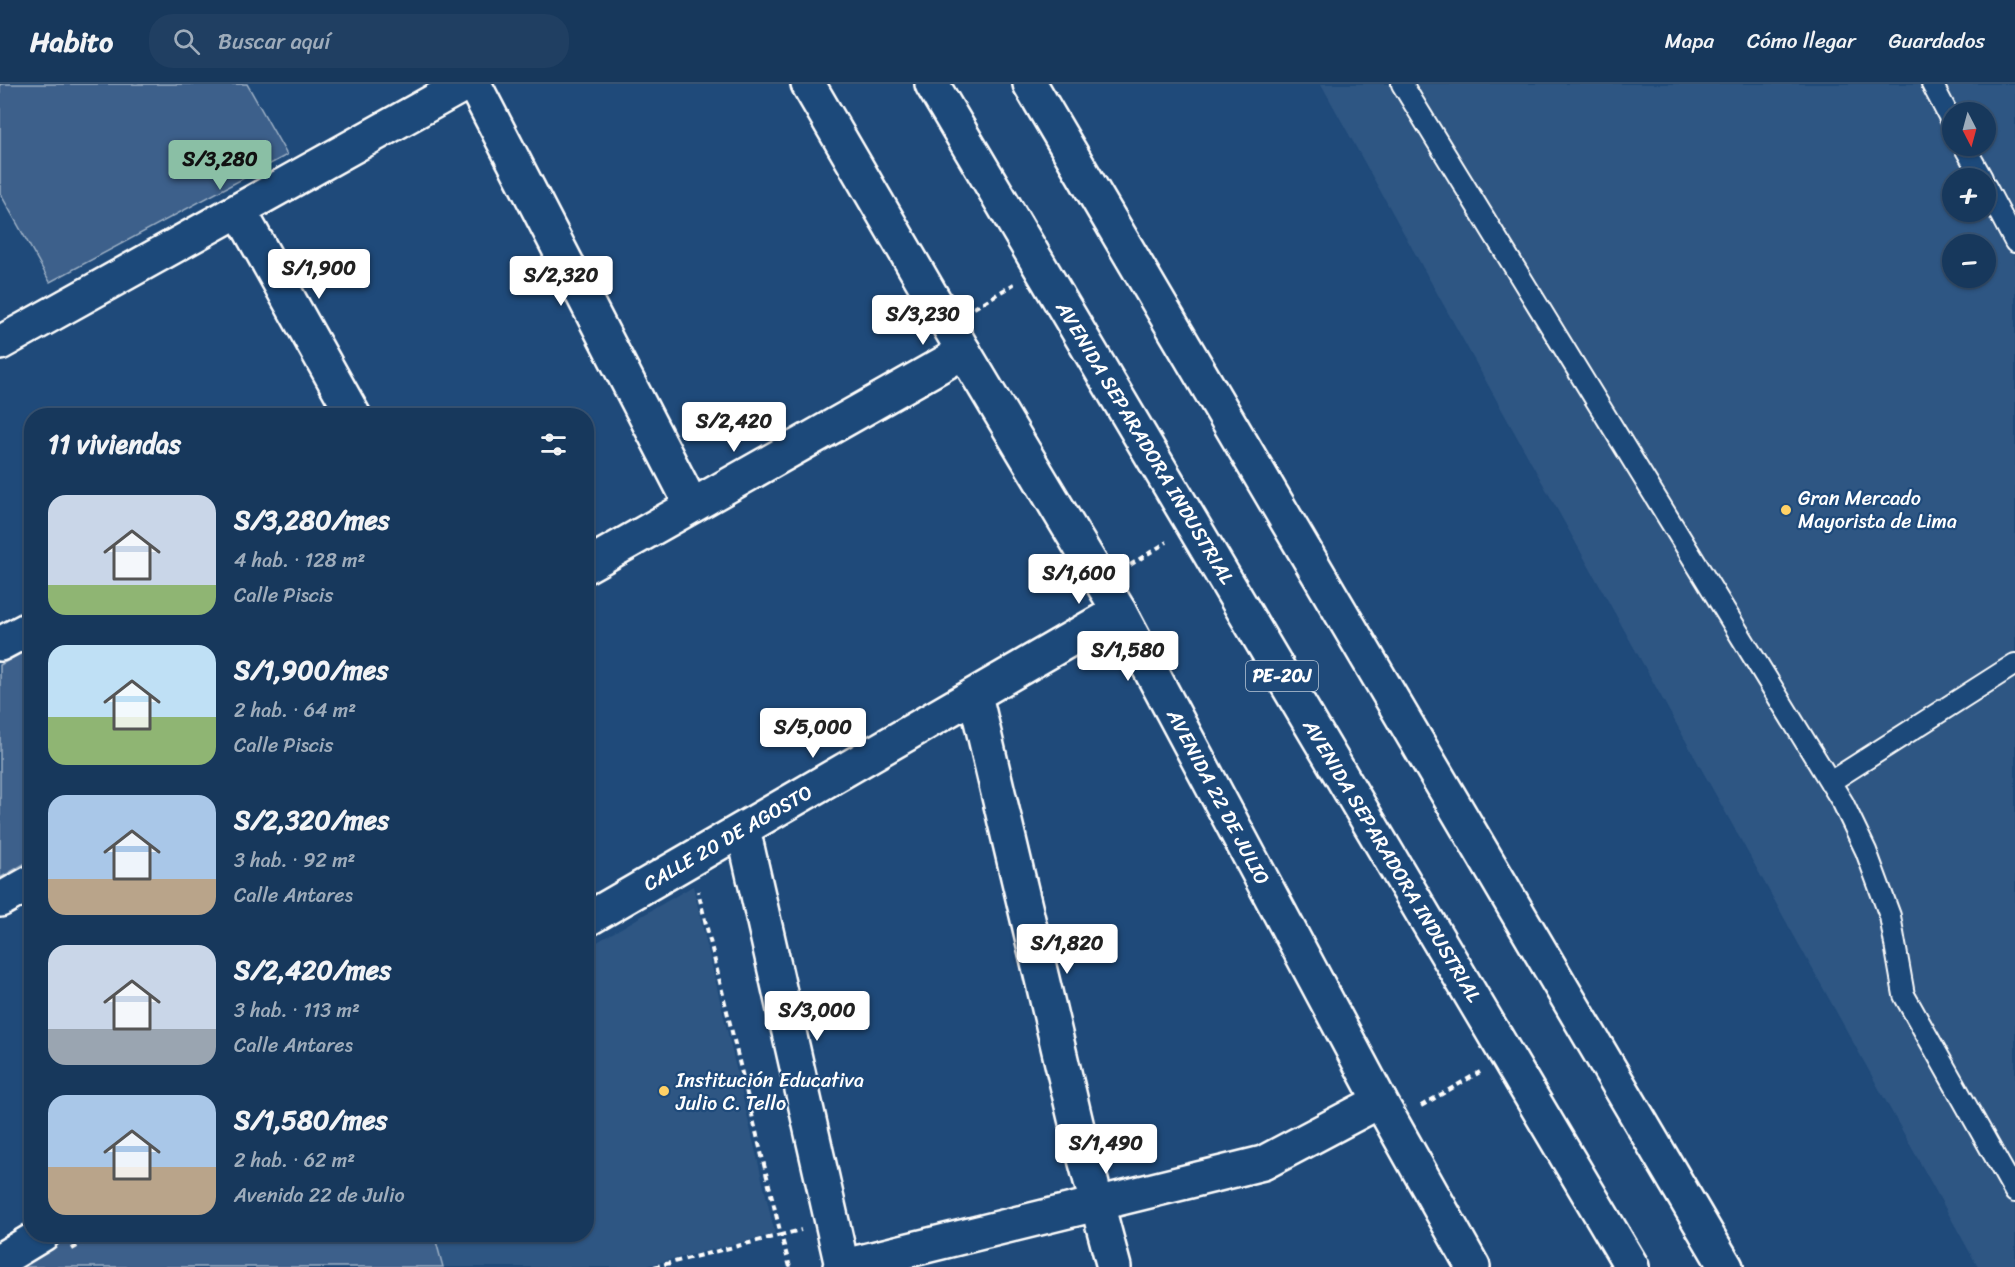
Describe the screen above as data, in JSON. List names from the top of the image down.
{
  "streets": {
    "street": [
      "AVENIDA SEPARADORA INDUSTRIAL",
      "PE-20J",
      "AVENIDA 22 DE JULIO",
      "CALLE 20 DE AGOSTO"
    ]
  },
  "crossings": [
    ["AVENIDA 22 DE JULIO", "CALLE 20 DE AGOSTO"]
  ],
  "places": ["Gran Mercado Mayorista de Lima", "Institución Educativa Julio C. Tello"],
  "north": "bottom",
  "page": {
    "header": "Habito",
    "search": "Buscar aquí",
    "nav": ["Mapa", "Cómo llegar", "Guardados"],
    "map_buttons": ["+", "−"],
    "price": [
      "S/3,280",
      "S/1,900",
      "S/2,320",
      "S/3,230",
      "S/2,420",
      "S/1,600",
      "S/1,580",
      "S/5,000",
      "S/1,820",
      "S/3,000",
      "S/1,490"
    ],
    "heading": "11 viviendas",
    "list": [
      {
        "name": "S/3,280/mes",
        "note": "4 hab. · 128 m² · Calle Piscis"
      },
      {
        "name": "S/1,900/mes",
        "note": "2 hab. · 64 m² · Calle Piscis"
      },
      {
        "name": "S/2,320/mes",
        "note": "3 hab. · 92 m² · Calle Antares"
      },
      {
        "name": "S/2,420/mes",
        "note": "3 hab. · 113 m² · Calle Antares"
      },
      {
        "name": "S/1,580/mes",
        "note": "2 hab. · 62 m² · Avenida 22 de Julio"
      }
    ]
  }
}
